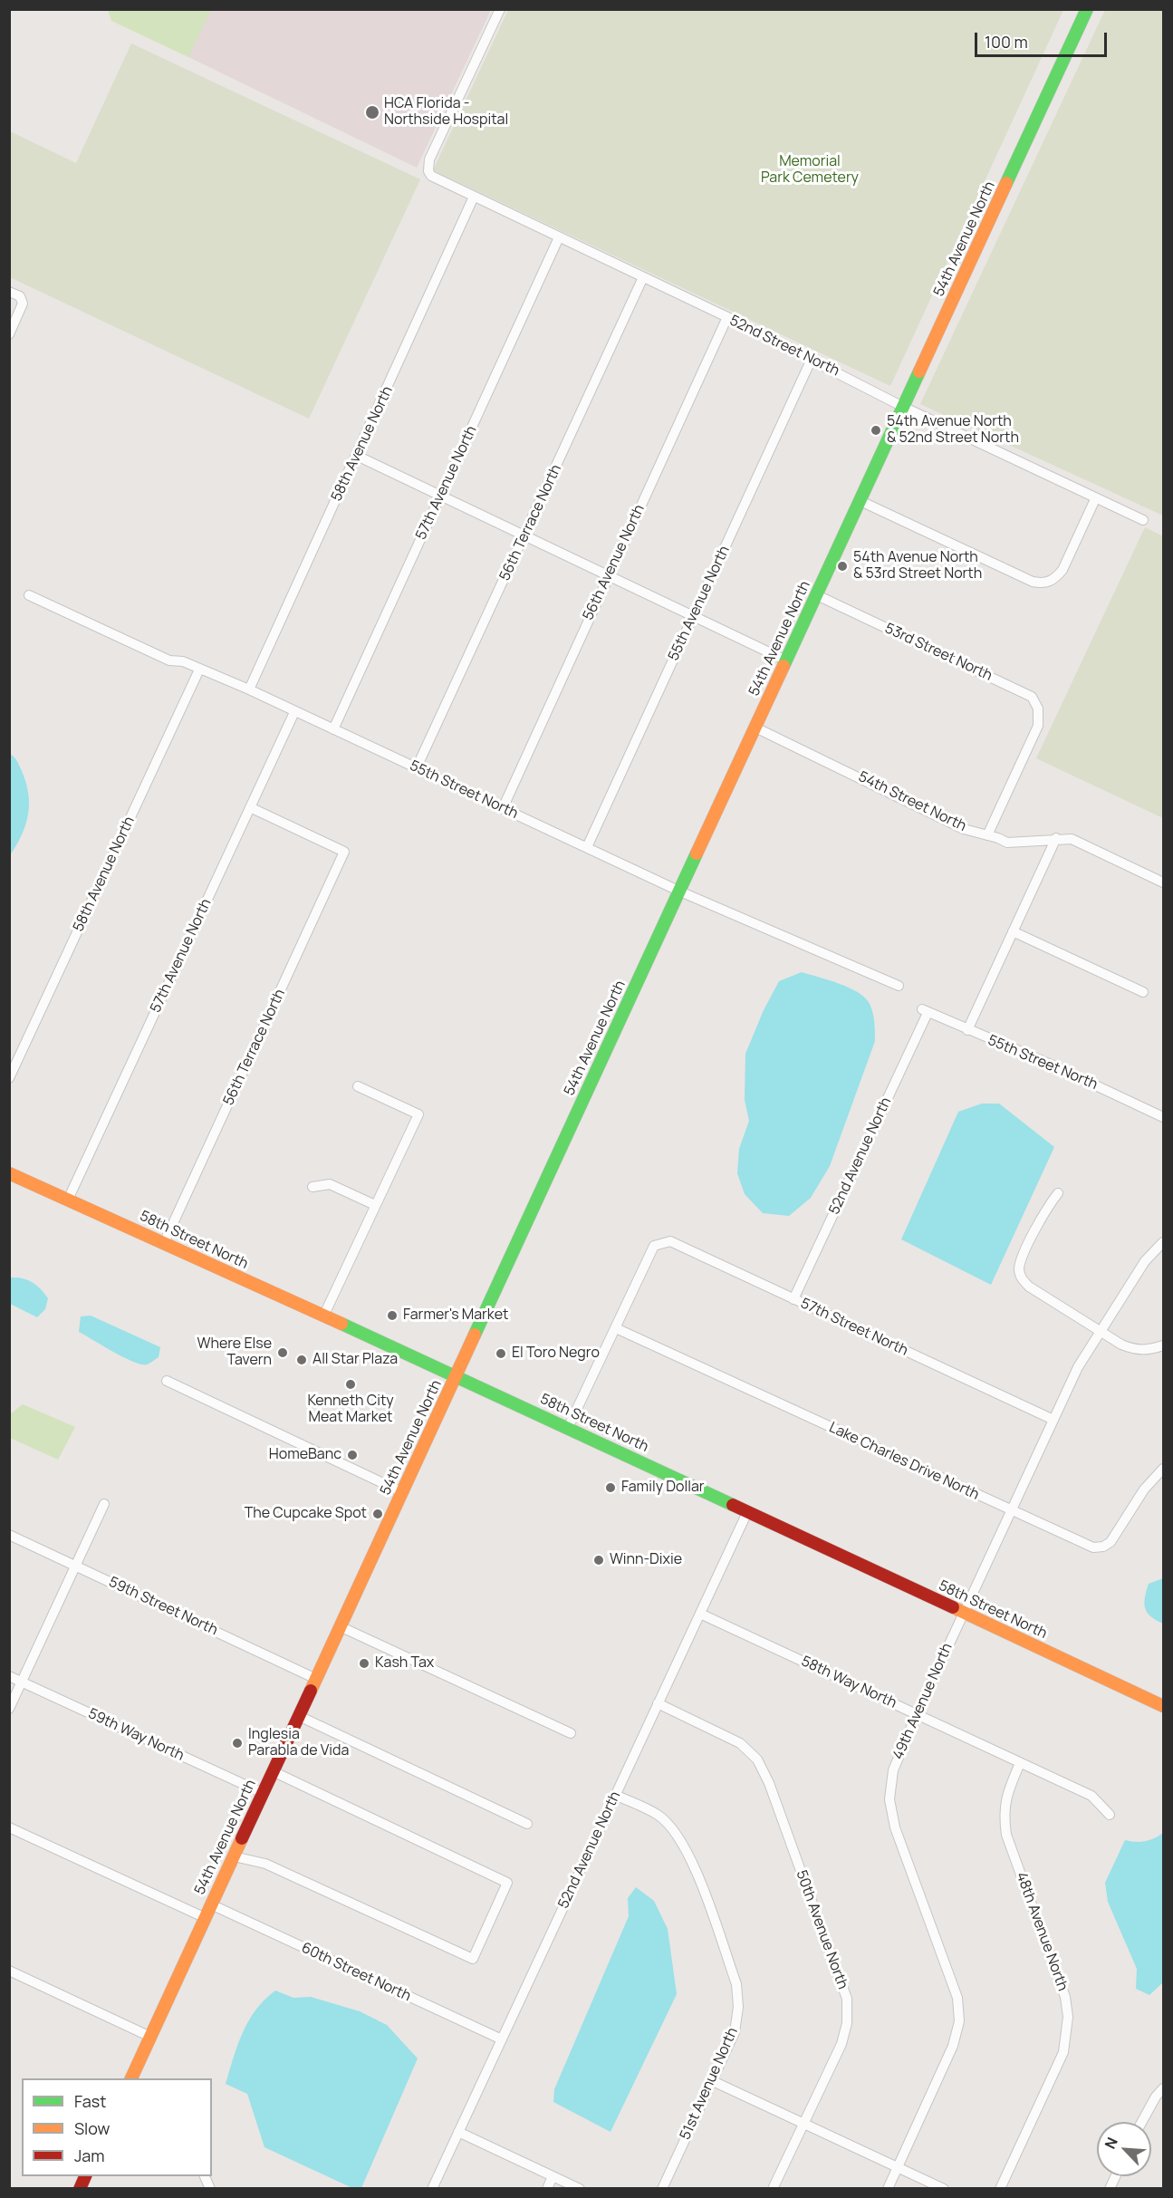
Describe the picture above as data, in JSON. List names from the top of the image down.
{
  "streets": {
    "main road": ["54th Avenue North", "58th Street North"],
    "street": [
      "52nd Street North",
      "58th Avenue North",
      "57th Avenue North",
      "56th Terrace North",
      "56th Avenue North",
      "55th Avenue North",
      "53rd Street North",
      "55th Street North",
      "54th Street North",
      "52nd Avenue North",
      "57th Street North",
      "Lake Charles Drive North",
      "59th Street North",
      "58th Way North",
      "49th Avenue North",
      "59th Way North",
      "50th Avenue North",
      "48th Avenue North",
      "60th Street North",
      "51st Avenue North"
    ]
  },
  "crossings": [
    ["54th Avenue North", "52nd Street North"],
    ["54th Avenue North", "53rd Street North"],
    ["54th Avenue North", "55th Street North"],
    ["54th Avenue North", "54th Street North"],
    ["54th Avenue North", "58th Street North"],
    ["54th Avenue North", "59th Street North"],
    ["54th Avenue North", "59th Way North"],
    ["54th Avenue North", "60th Street North"],
    ["52nd Street North", "58th Avenue North"],
    ["52nd Street North", "57th Avenue North"],
    ["52nd Street North", "56th Terrace North"],
    ["52nd Street North", "56th Avenue North"],
    ["52nd Street North", "55th Avenue North"],
    ["58th Avenue North", "55th Street North"],
    ["57th Avenue North", "56th Terrace North"],
    ["57th Avenue North", "55th Street North"],
    ["57th Avenue North", "58th Street North"],
    ["56th Terrace North", "55th Street North"],
    ["56th Terrace North", "58th Street North"],
    ["56th Avenue North", "55th Street North"],
    ["55th Avenue North", "55th Street North"],
    ["53rd Street North", "54th Street North"],
    ["55th Street North", "52nd Avenue North"],
    ["52nd Avenue North", "58th Street North"],
    ["52nd Avenue North", "57th Street North"],
    ["52nd Avenue North", "58th Way North"],
    ["52nd Avenue North", "50th Avenue North"],
    ["52nd Avenue North", "60th Street North"],
    ["52nd Avenue North", "51st Avenue North"],
    ["58th Street North", "49th Avenue North"],
    ["57th Street North", "Lake Charles Drive North"],
    ["57th Street North", "49th Avenue North"],
    ["Lake Charles Drive North", "49th Avenue North"],
    ["58th Way North", "49th Avenue North"],
    ["58th Way North", "48th Avenue North"]
  ],
  "parks": ["Memorial Park Cemetery"],
  "places": [
    "HCA Florida - Northside Hospital",
    "54th Avenue North & 52nd Street North",
    "54th Avenue North & 53rd Street North",
    "Farmer's Market",
    "Where Else Tavern",
    "El Toro Negro",
    "All Star Plaza",
    "Kenneth City Meat Market",
    "HomeBanc",
    "Family Dollar",
    "The Cupcake Spot",
    "Winn-Dixie",
    "Kash Tax",
    "Inglesia Parabla de Vida"
  ],
  "legend": ["Fast", "Slow", "Jam"],
  "scale_bar": "100 m",
  "north": "top left"
}
